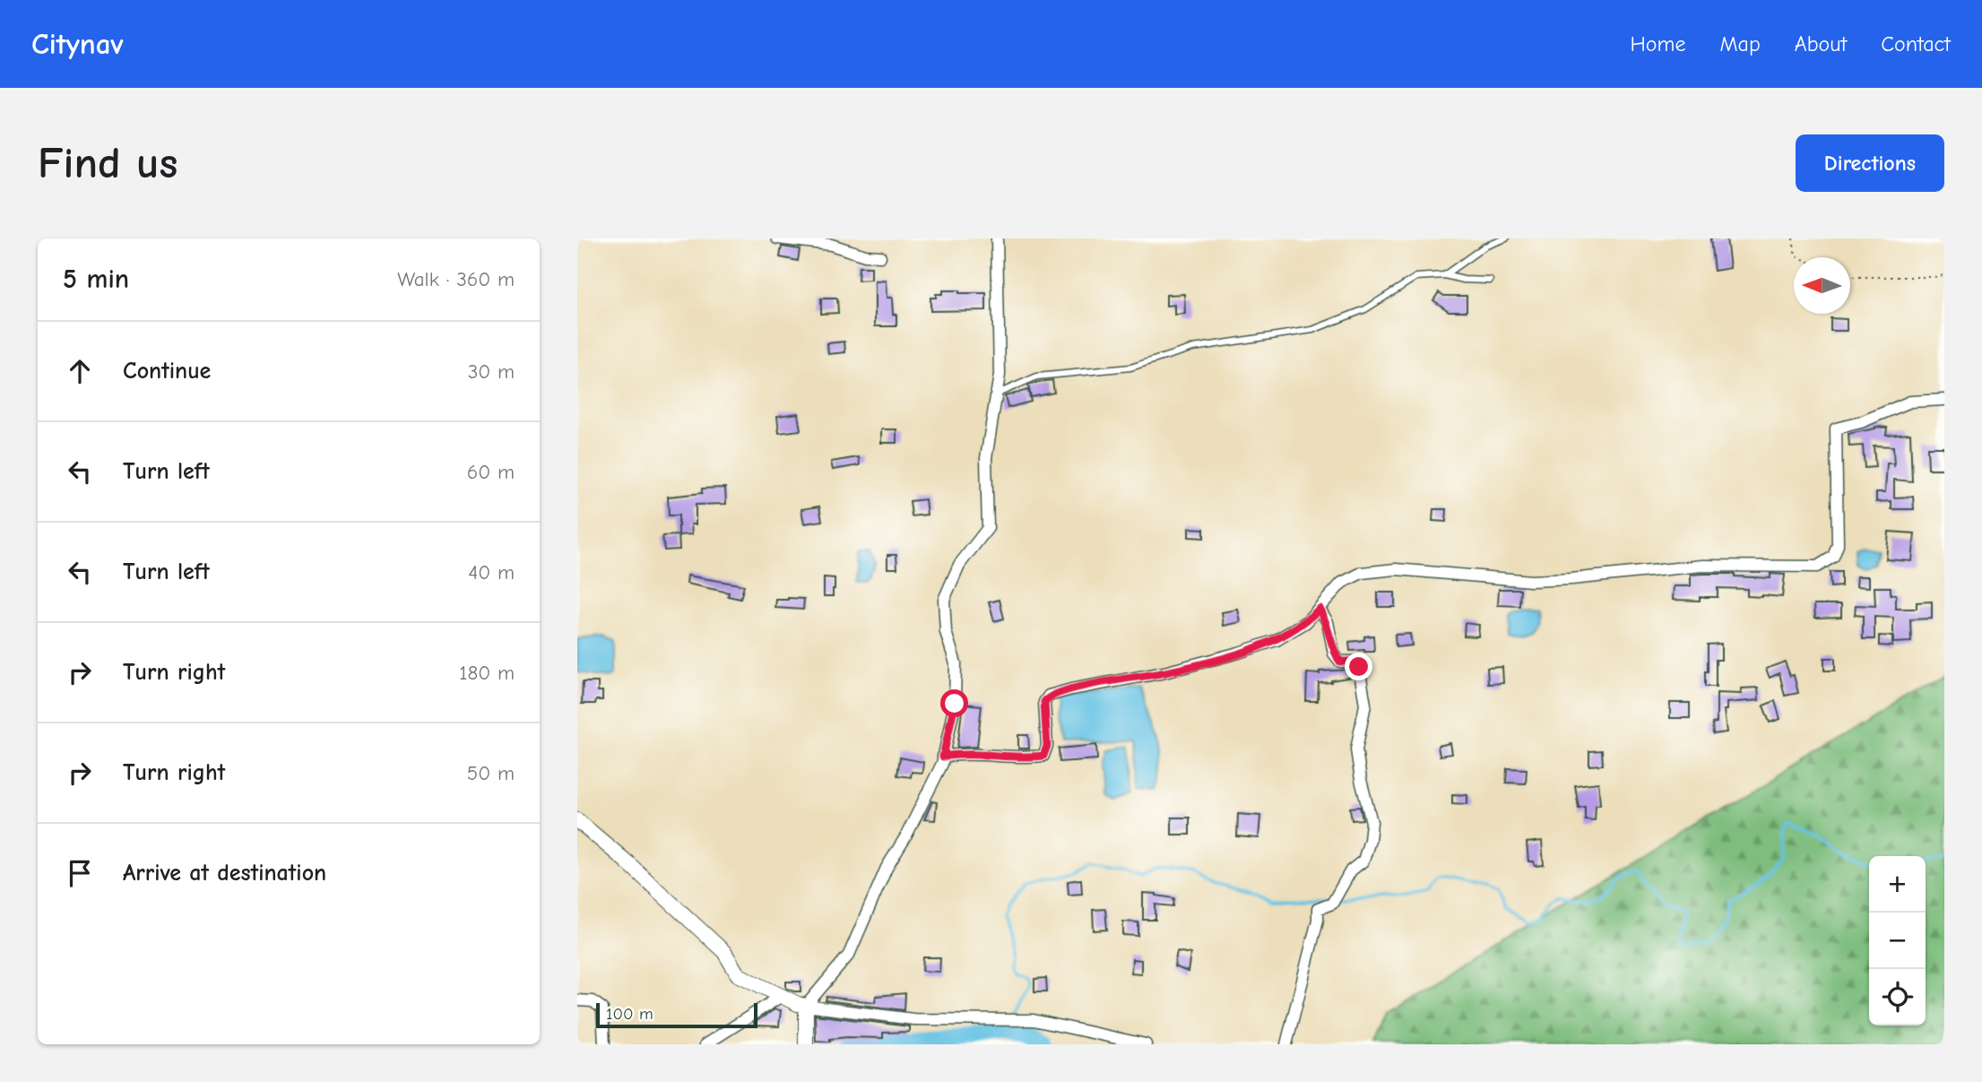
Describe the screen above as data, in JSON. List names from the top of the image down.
{
  "scale_bar": "100 m",
  "north": "left",
  "page": {
    "header": "Citynav",
    "nav": [
      "Home",
      "Map",
      "About",
      "Contact"
    ],
    "buttons": "Directions",
    "title": "Find us",
    "heading": ["5 min", "Walk · 360 m"],
    "list": [
      ["Continue", "30 m"],
      ["Turn left", "60 m"],
      ["Turn left", "40 m"],
      ["Turn right", "180 m"],
      ["Turn right", "50 m"],
      "Arrive at destination"
    ],
    "map_buttons": ["+", "−"],
    "scale": "100 m"
  }
}
